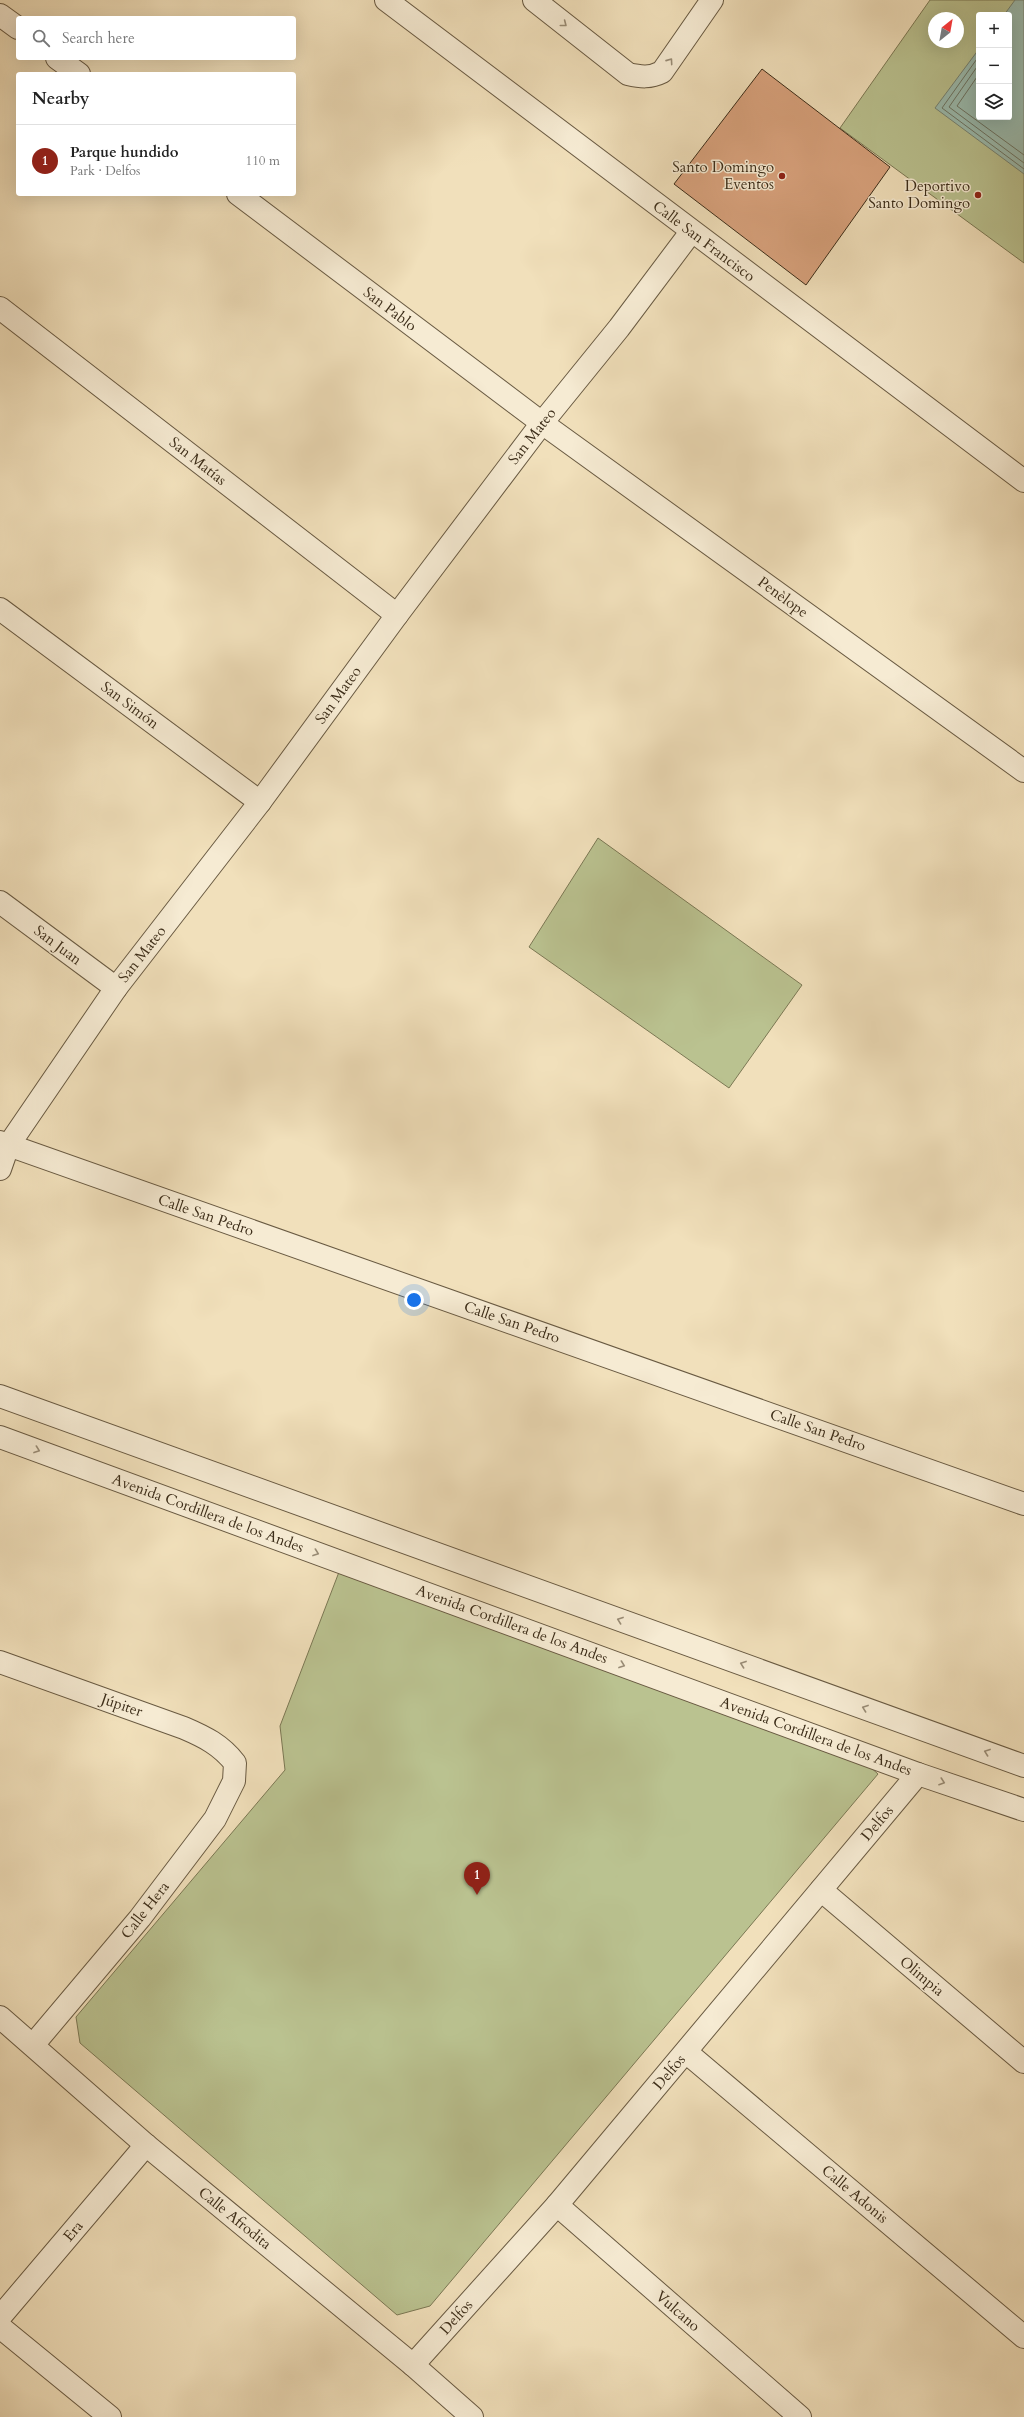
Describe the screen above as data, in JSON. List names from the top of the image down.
{
  "streets": {
    "street": [
      "Calle San Francisco",
      "San Pablo",
      "San Mateo",
      "San Matías",
      "Penèlope",
      "San Simón",
      "San Juan",
      "Calle San Pedro",
      "Avenida Cordillera de los Andes",
      "Júpiter",
      "Delfos",
      "Calle Hera",
      "Olimpia",
      "Calle Adonis",
      "Calle Afrodita",
      "Era",
      "Vulcano"
    ]
  },
  "crossings": [
    ["Calle San Francisco", "San Mateo"],
    ["San Pablo", "San Mateo"],
    ["San Pablo", "Penèlope"],
    ["San Mateo", "San Matías"],
    ["San Mateo", "Penèlope"],
    ["San Mateo", "San Simón"],
    ["San Mateo", "San Juan"],
    ["San Mateo", "Calle San Pedro"],
    ["Avenida Cordillera de los Andes", "Delfos"],
    ["Júpiter", "Calle Hera"],
    ["Delfos", "Olimpia"],
    ["Delfos", "Calle Adonis"],
    ["Delfos", "Calle Afrodita"],
    ["Delfos", "Vulcano"],
    ["Calle Hera", "Calle Afrodita"],
    ["Calle Afrodita", "Era"]
  ],
  "places": ["Santo Domingo Eventos", "Deportivo Santo Domingo"],
  "north": "top right",
  "page": {
    "map_buttons": ["+", "−"],
    "search": "Search here",
    "heading": "Nearby",
    "list": [
      {
        "mark": "1",
        "name": "Parque hundido",
        "note": "Park · Delfos",
        "value": "110 m"
      }
    ],
    "pins": "1"
  }
}
